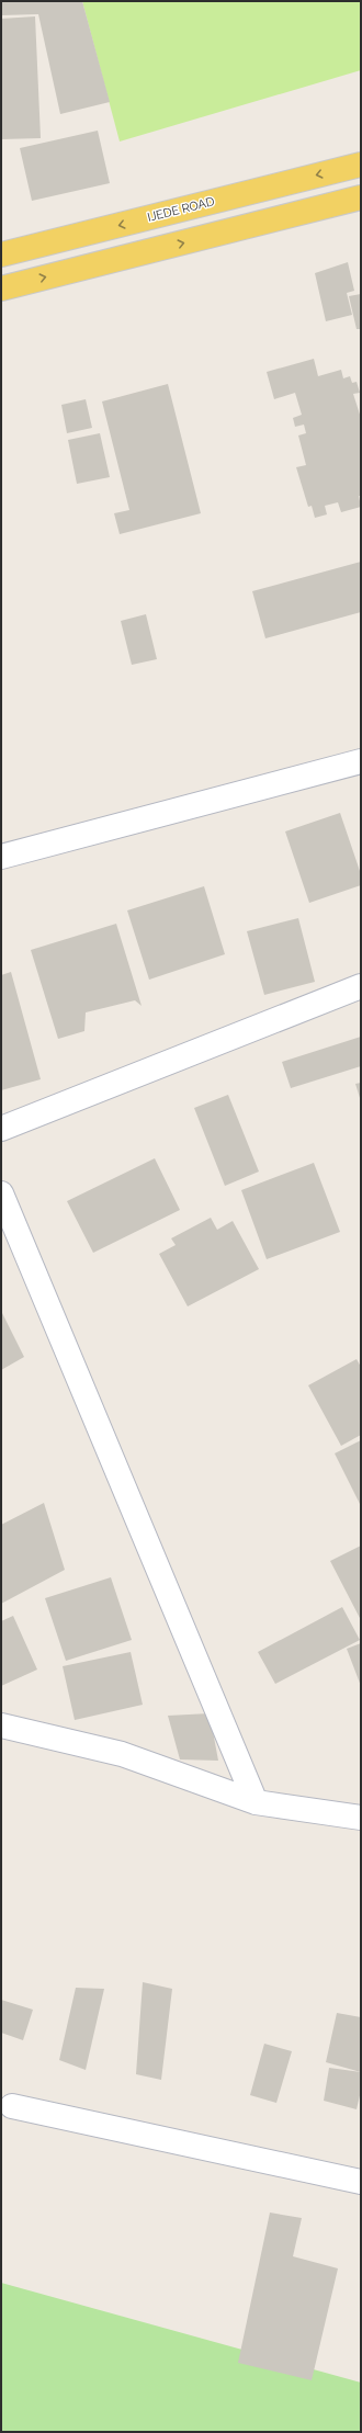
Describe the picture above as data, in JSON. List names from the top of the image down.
{
  "streets": {
    "main road": ["IJEDE ROAD"]
  }
}
